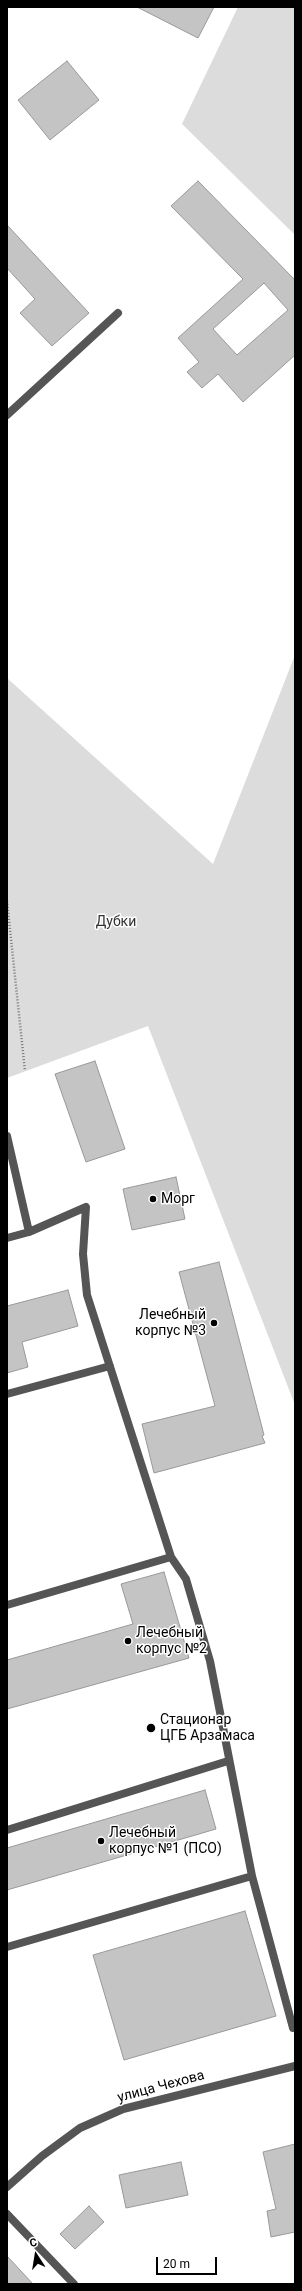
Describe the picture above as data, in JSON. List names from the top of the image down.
{
  "streets": {
    "street": ["улица Чехова"]
  },
  "parks": ["Дубки"],
  "places": [
    "Морг",
    "Лечебный корпус №3",
    "Лечебный корпус №2",
    "Стационар ЦГБ Арзамаса",
    "Лечебный корпус №1 (ПСО)"
  ],
  "scale_bar": "20 m",
  "north": "top"
}
